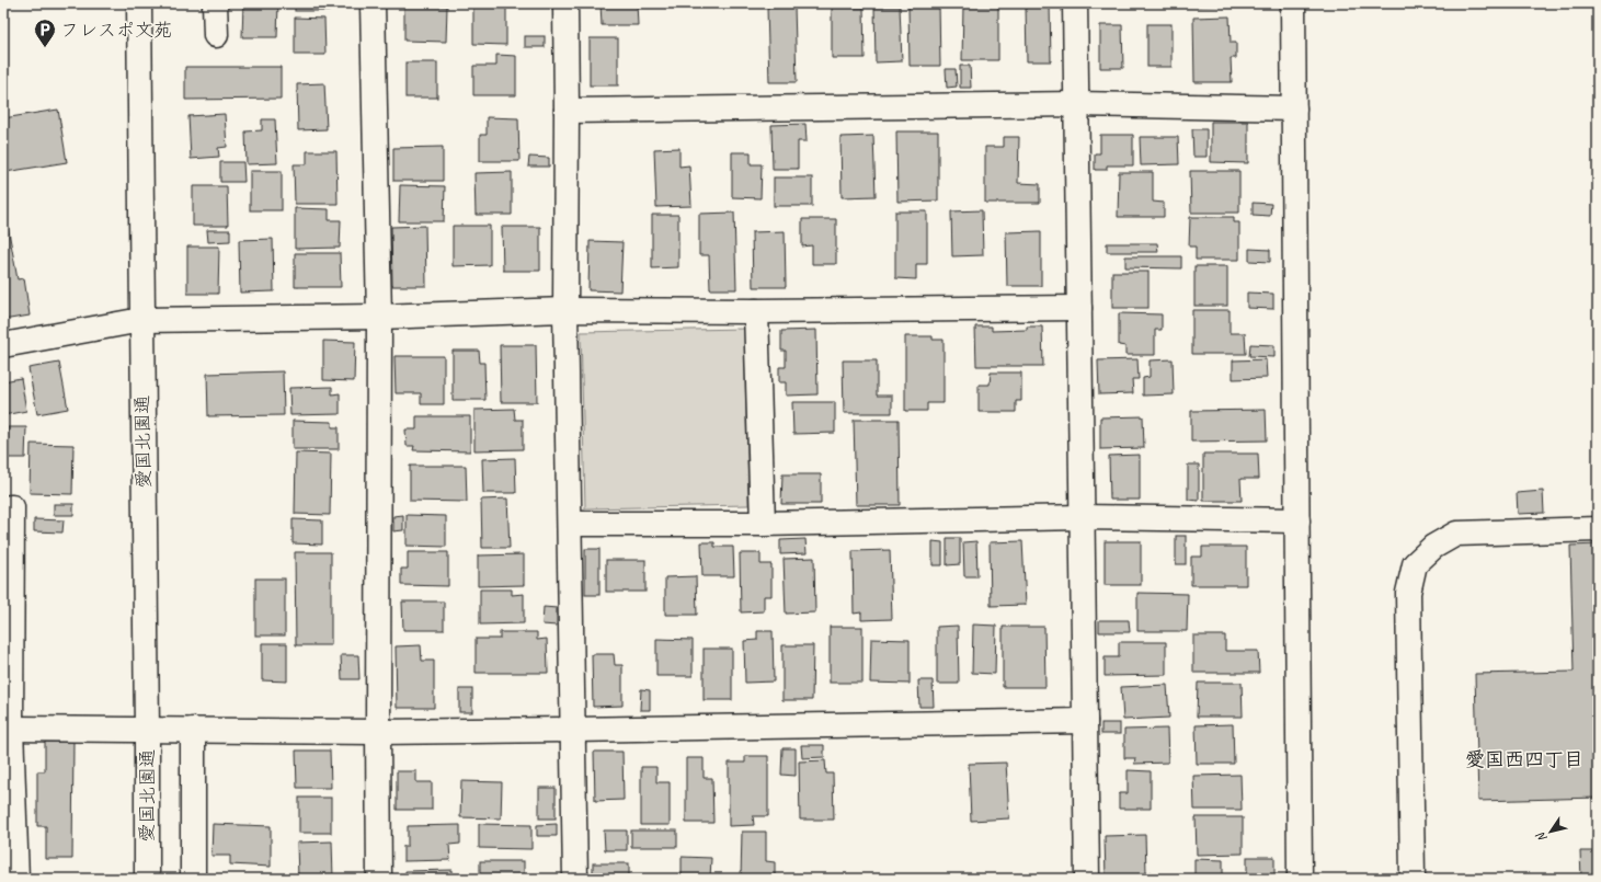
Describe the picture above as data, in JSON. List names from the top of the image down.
{
  "streets": {
    "street": ["愛国北園通"]
  },
  "districts": ["愛国西四丁目"],
  "places": {
    "parking": ["フレスポ文苑"]
  },
  "north": "bottom left"
}
